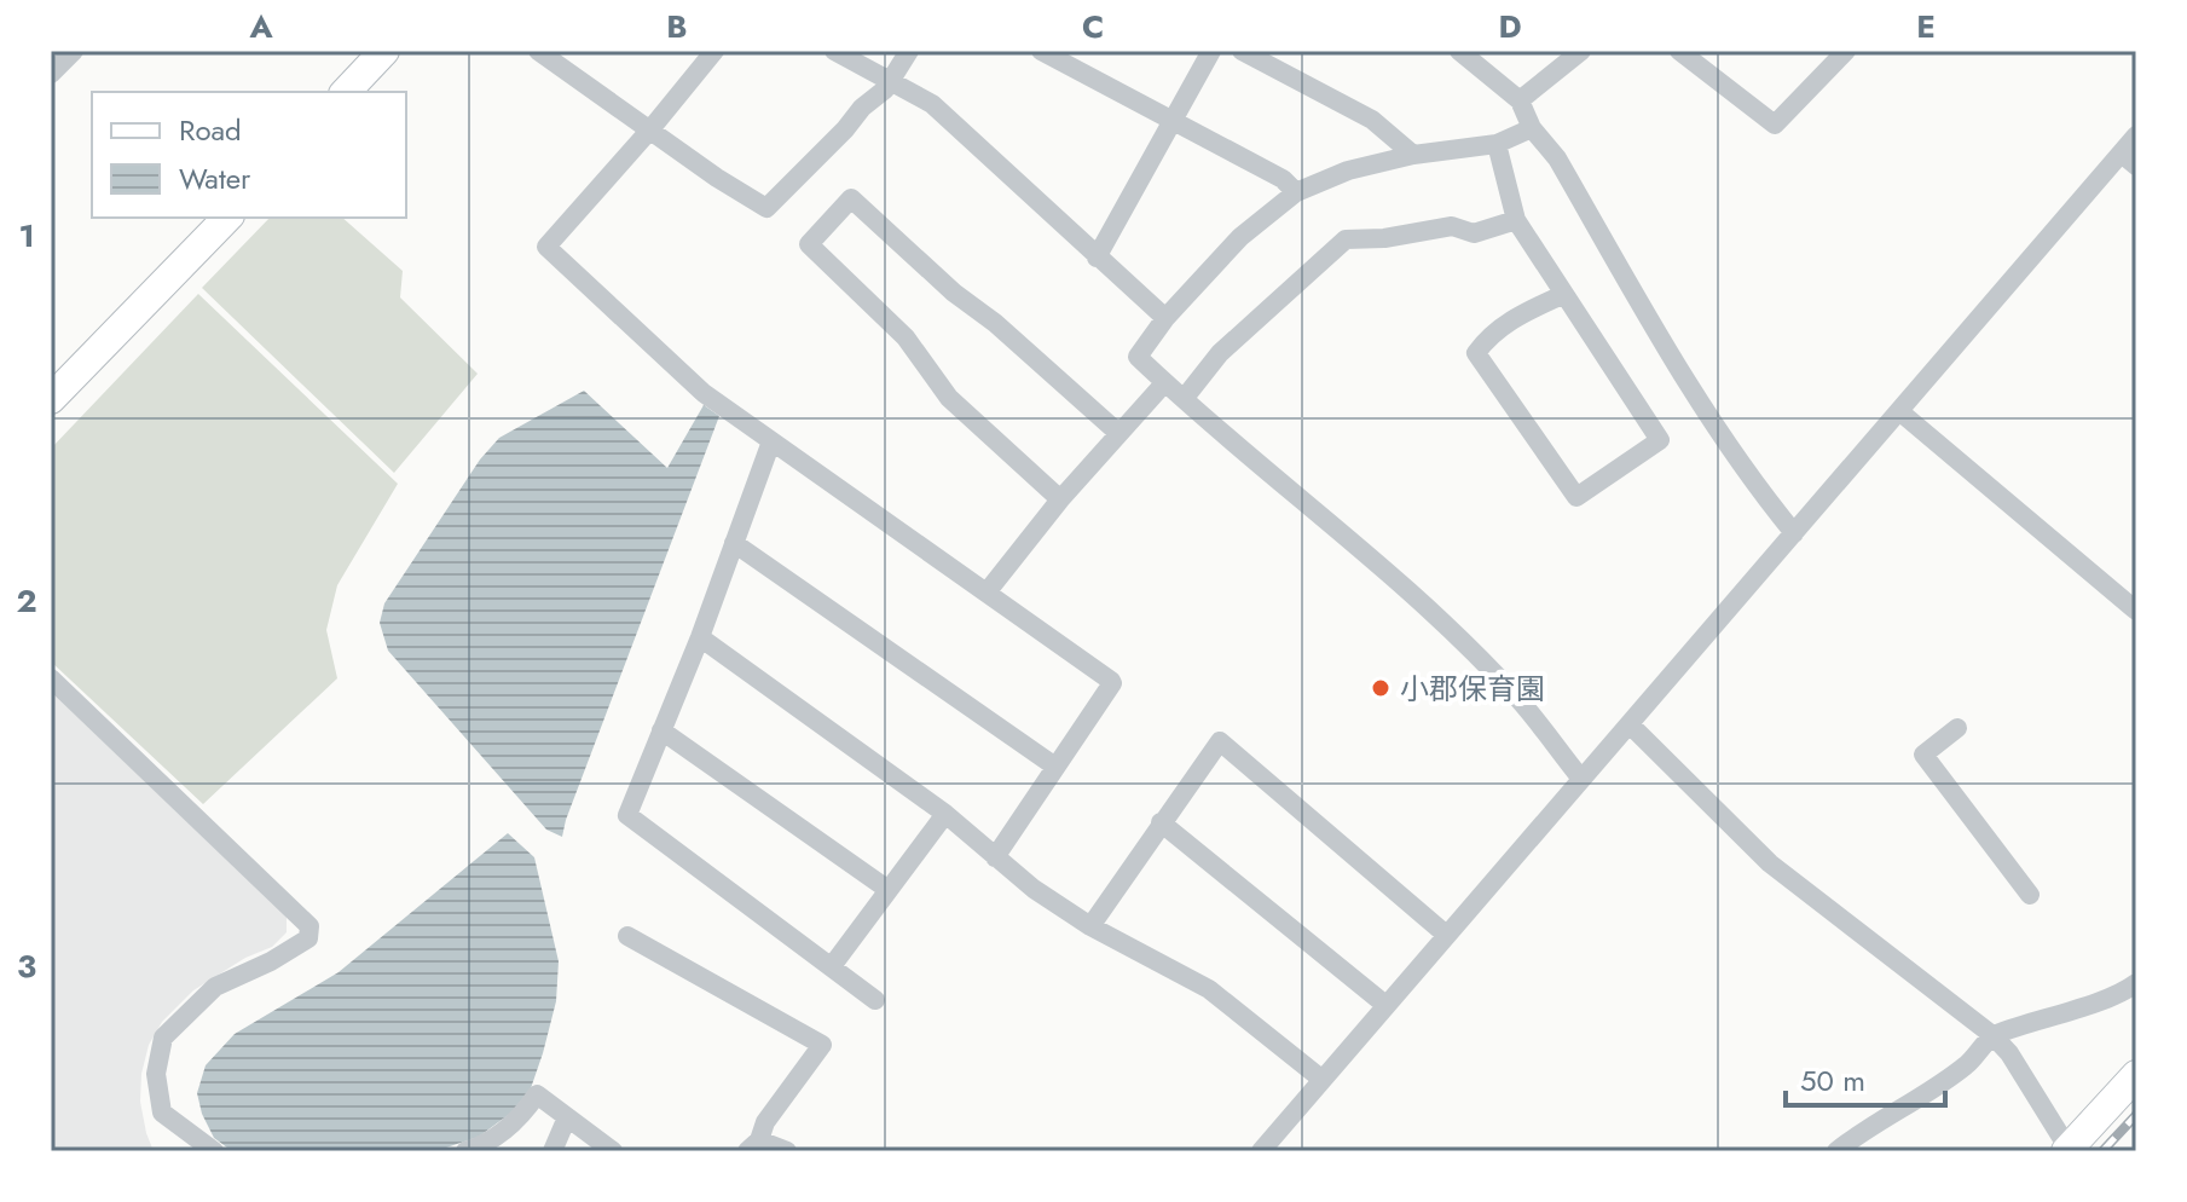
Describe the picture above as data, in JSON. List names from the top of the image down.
{
  "places": ["小郡保育園"],
  "legend": ["Road", "Water"],
  "scale_bar": "50 m",
  "grid": {
    "columns": [
      "A",
      "B",
      "C",
      "D",
      "E"
    ],
    "rows": ["1", "2", "3"]
  }
}
